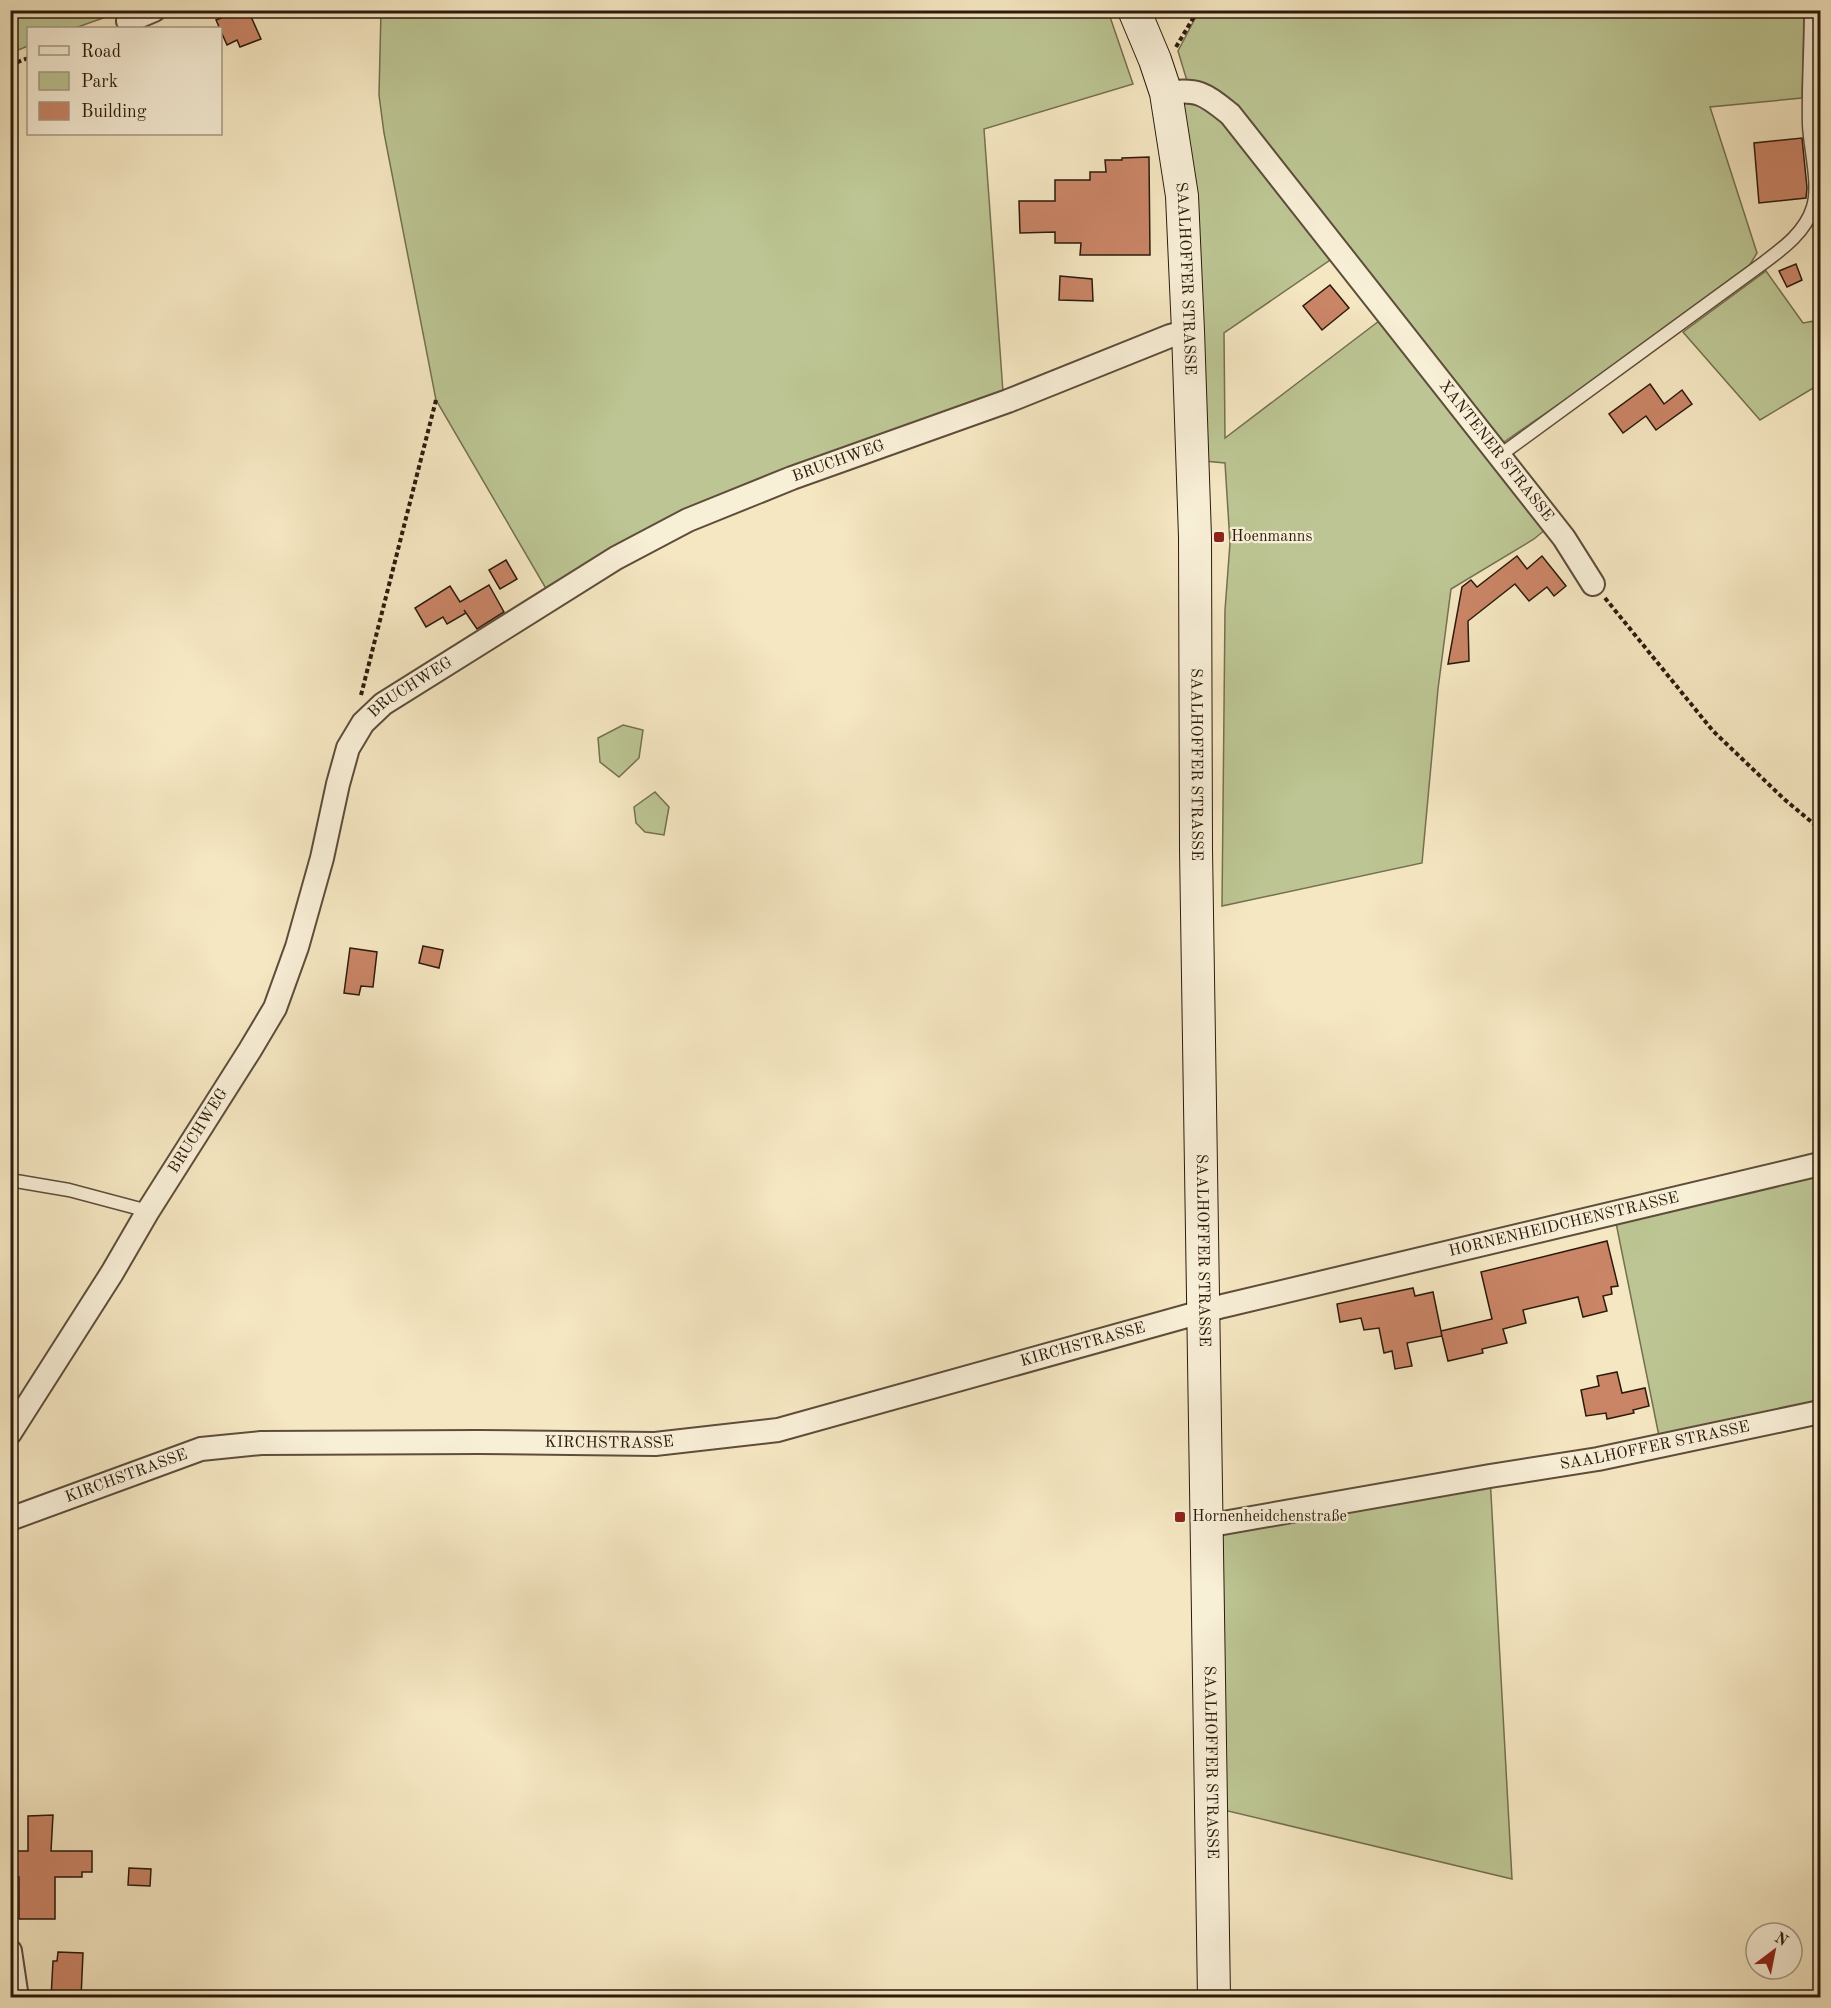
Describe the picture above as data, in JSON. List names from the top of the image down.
{
  "streets": {
    "main road": ["SAALHOFFER STRASSE"],
    "street": [
      "XANTENER STRASSE",
      "BRUCHWEG",
      "HORNENHEIDCHENSTRASSE",
      "KIRCHSTRASSE"
    ]
  },
  "crossings": [
    ["SAALHOFFER STRASSE", "XANTENER STRASSE"],
    ["SAALHOFFER STRASSE", "BRUCHWEG"],
    ["SAALHOFFER STRASSE", "HORNENHEIDCHENSTRASSE"],
    ["SAALHOFFER STRASSE", "KIRCHSTRASSE"],
    ["HORNENHEIDCHENSTRASSE", "KIRCHSTRASSE"]
  ],
  "places": {
    "transit": ["Hoenmanns", "Hornenheidchenstraße"]
  },
  "legend": ["Road", "Park", "Building"],
  "north": "top right"
}
